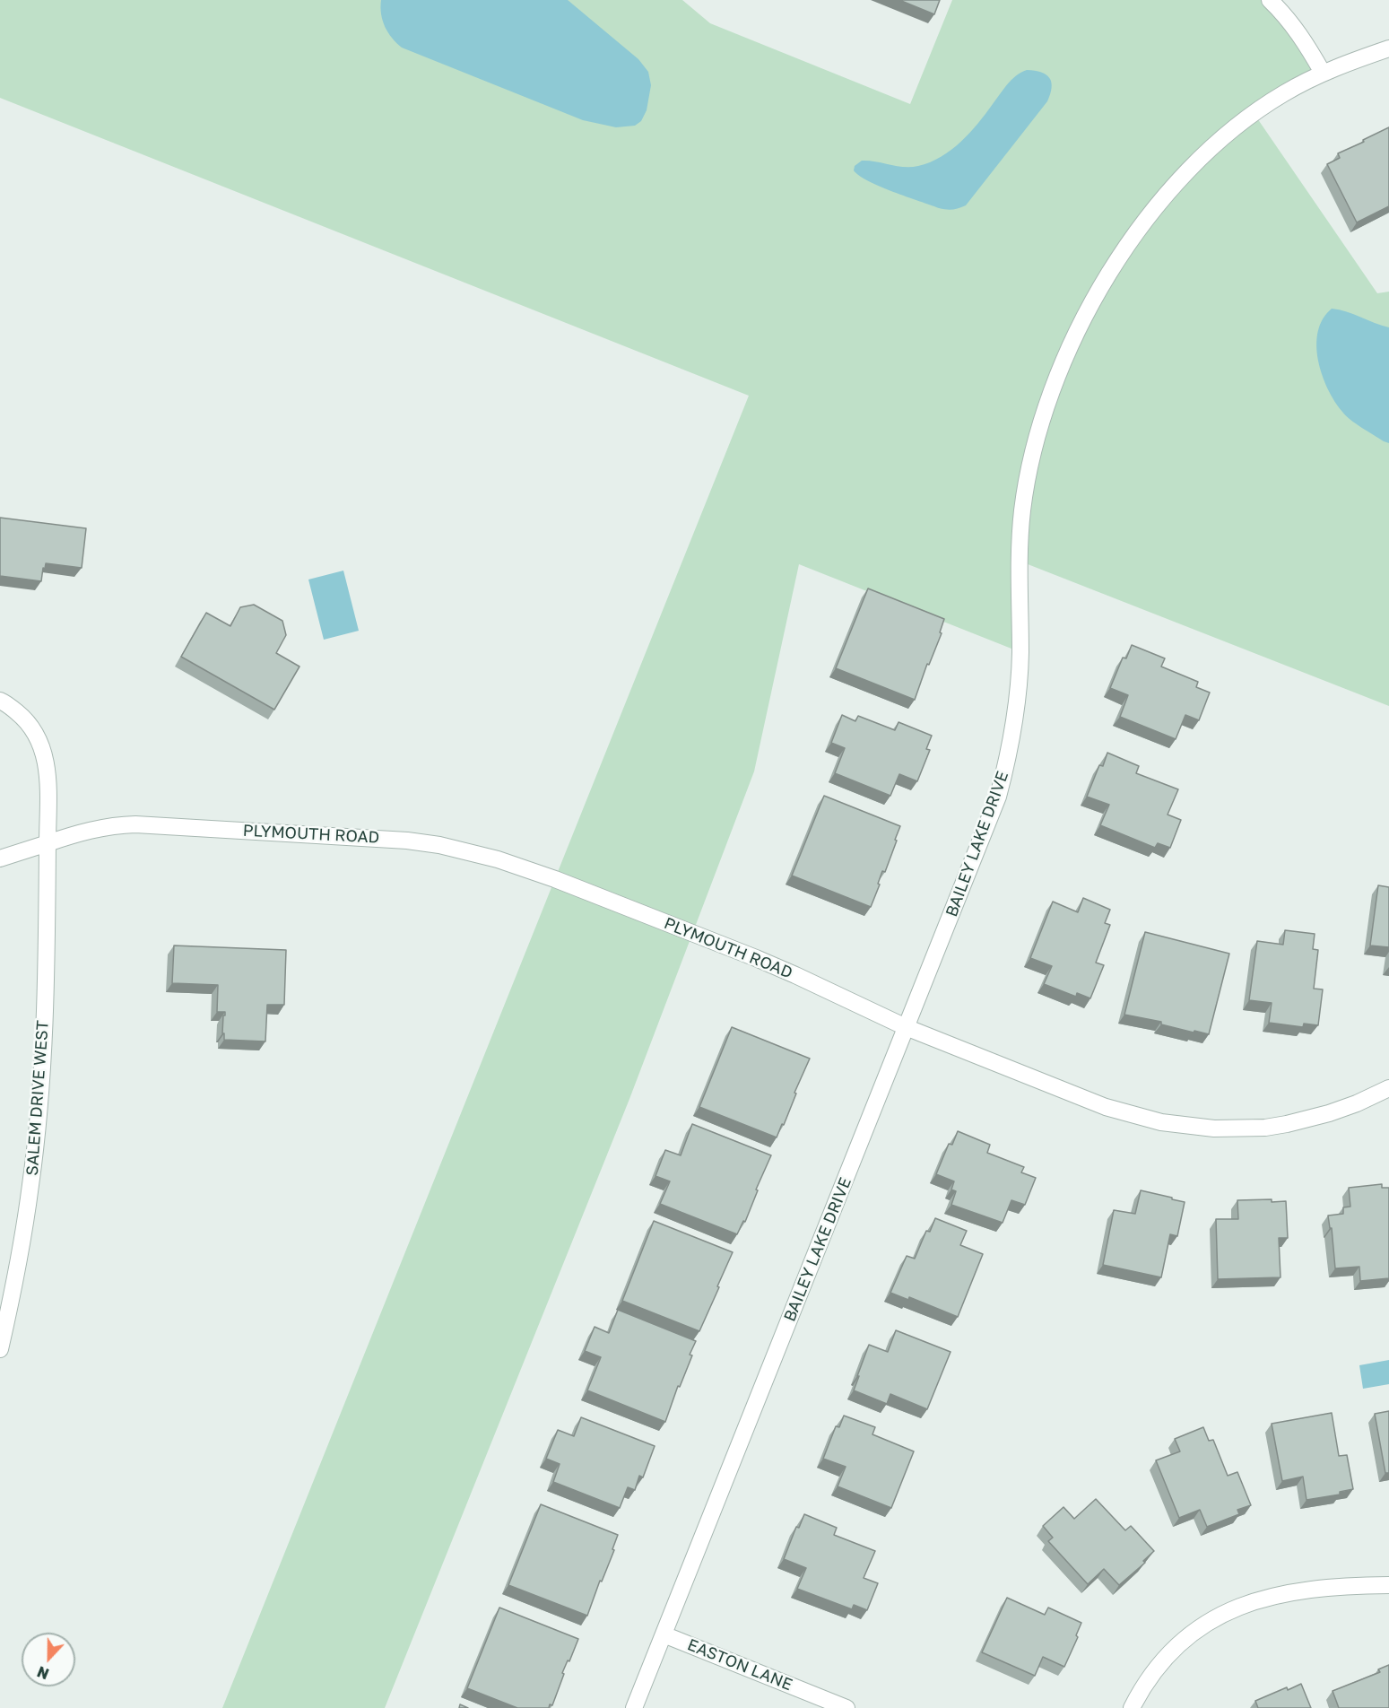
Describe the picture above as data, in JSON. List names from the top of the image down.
{
  "streets": {
    "street": [
      "PLYMOUTH ROAD",
      "BAILEY LAKE DRIVE",
      "SALEM DRIVE WEST",
      "EASTON LANE"
    ]
  },
  "crossings": [
    ["PLYMOUTH ROAD", "BAILEY LAKE DRIVE"],
    ["PLYMOUTH ROAD", "SALEM DRIVE WEST"],
    ["BAILEY LAKE DRIVE", "EASTON LANE"]
  ],
  "north": "bottom"
}
